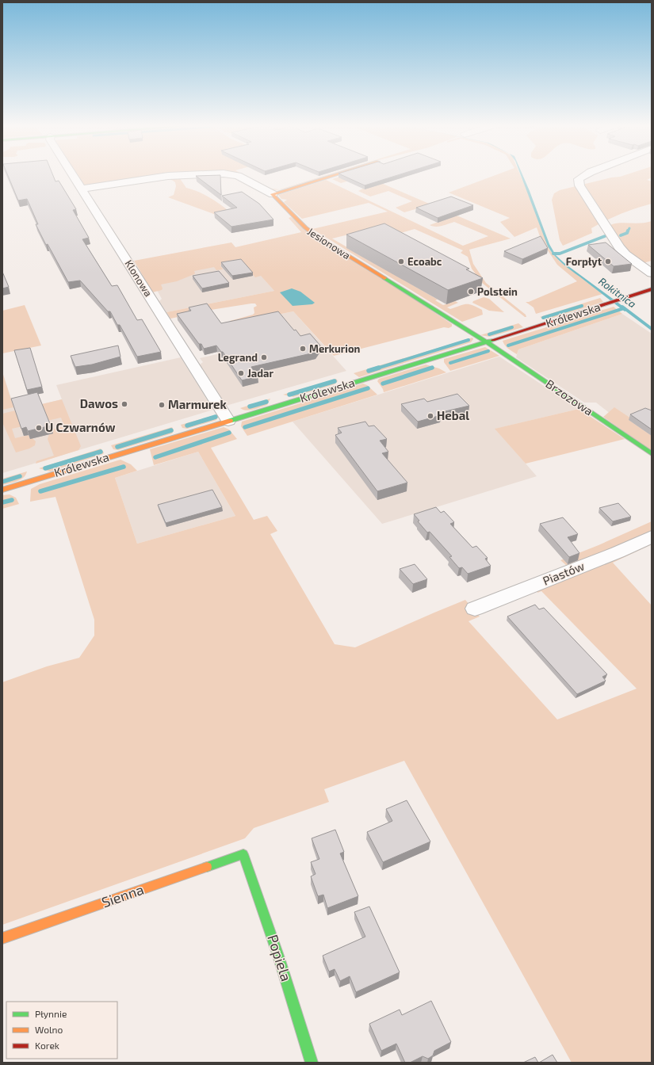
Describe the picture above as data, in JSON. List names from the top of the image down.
{
  "streets": {
    "street": [
      "Jesionowa",
      "Klonowa",
      "Królewska",
      "Brzozowa",
      "Piastów",
      "Sienna",
      "Popiela"
    ]
  },
  "crossings": [
    ["Jesionowa", "Królewska"],
    ["Jesionowa", "Brzozowa"],
    ["Klonowa", "Królewska"],
    ["Królewska", "Brzozowa"],
    ["Sienna", "Popiela"]
  ],
  "water": ["Rokitnica"],
  "places": [
    "Ecoabc",
    "Forpłyt",
    "Polstein",
    "Merkurion",
    "Legrand",
    "Jadar",
    "Dawos",
    "Marmurek",
    "Hebal",
    "U Czwarnów"
  ],
  "legend": ["Płynnie", "Wolno", "Korek"]
}
